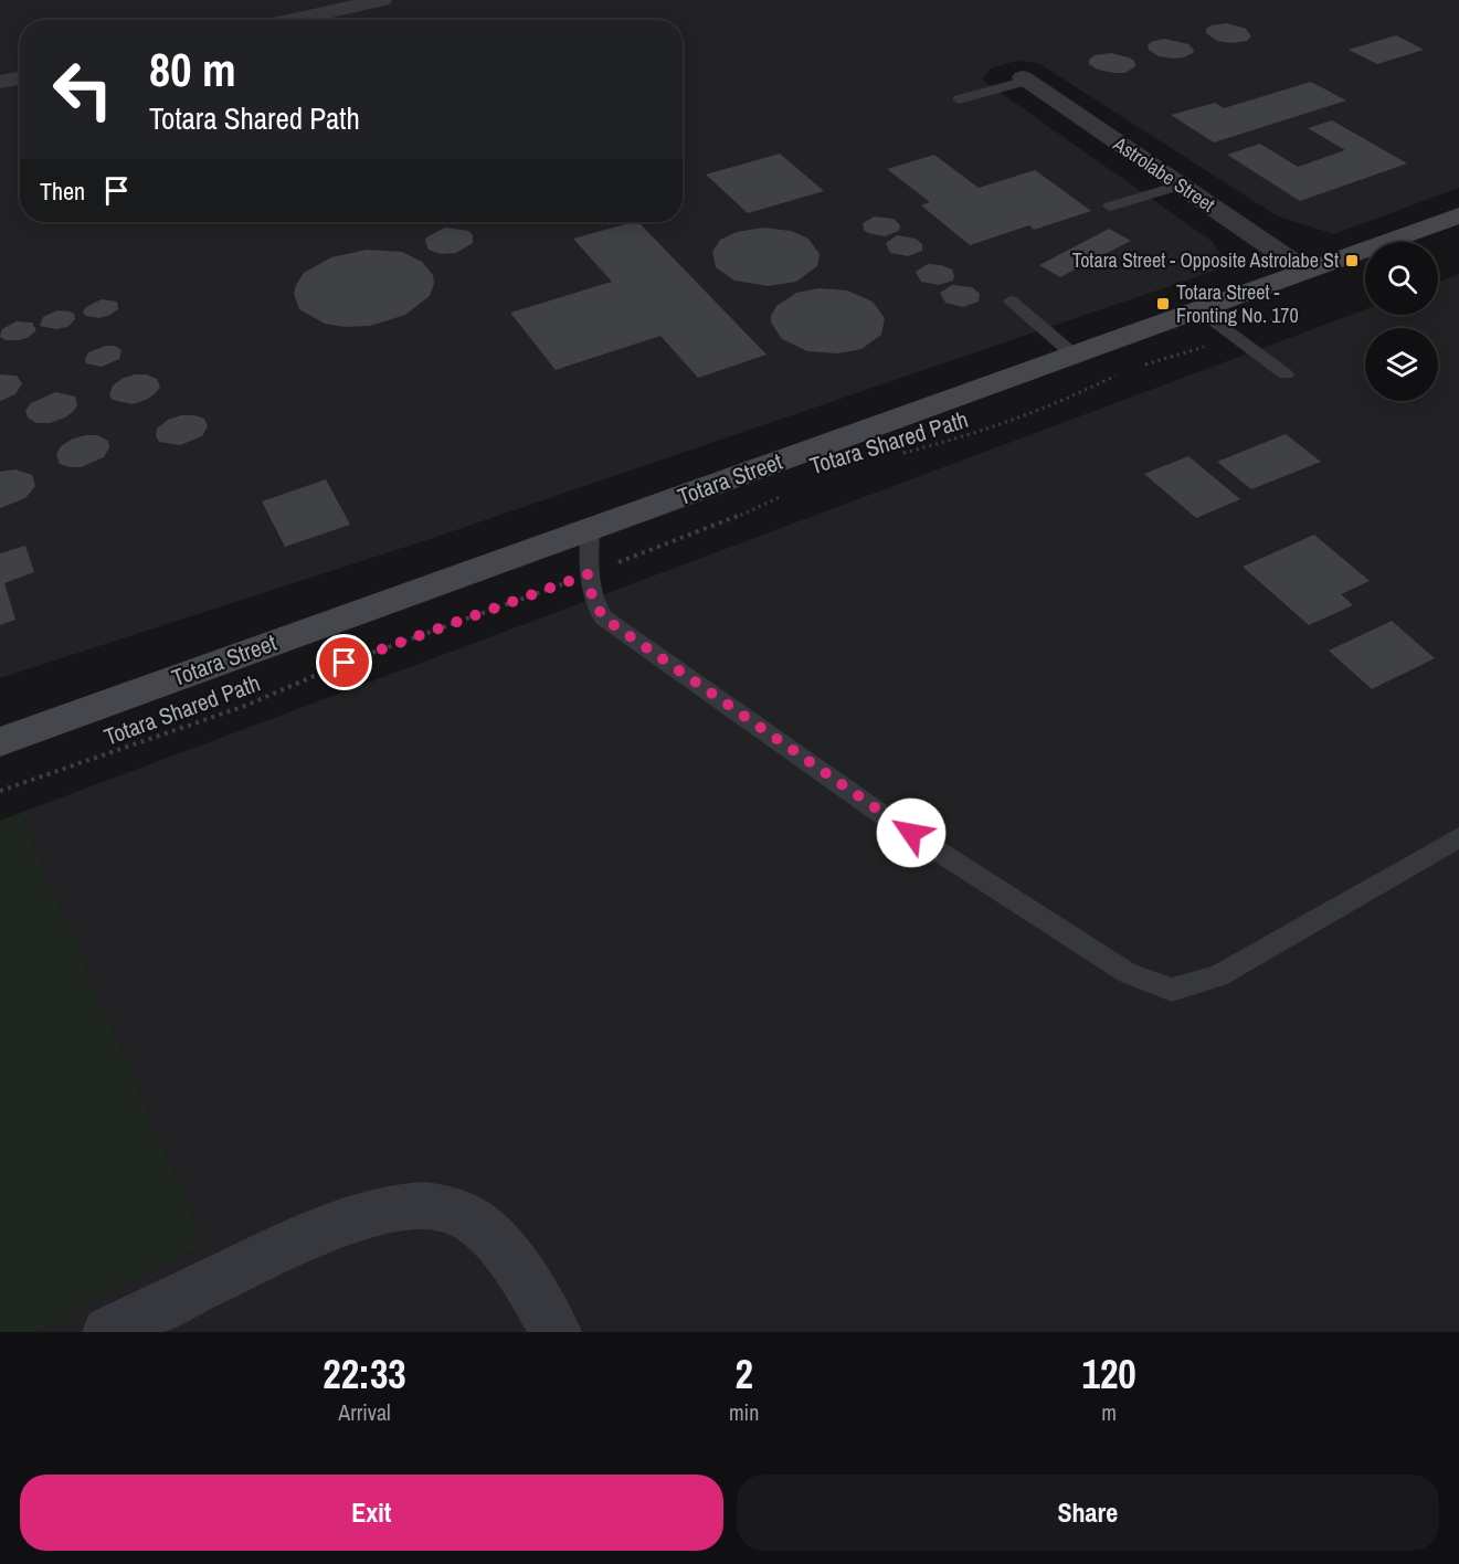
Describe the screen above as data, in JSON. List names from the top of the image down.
{
  "streets": {
    "main road": ["Totara Street"],
    "street": ["Astrolabe Street"],
    "path": ["Totara Shared Path"]
  },
  "crossings": [
    ["Astrolabe Street", "Totara Street"]
  ],
  "places": {
    "transit": ["Totara Street - Opposite Astrolabe St", "Totara Street - Fronting No. 170"]
  },
  "page": {
    "turn": ["80 m", "Totara Shared Path"],
    "then": "Then",
    "eta": [
      "22:33",
      "Arrival",
      "2",
      "min",
      "120",
      "m"
    ],
    "buttons": ["Exit", "Share"]
  }
}
